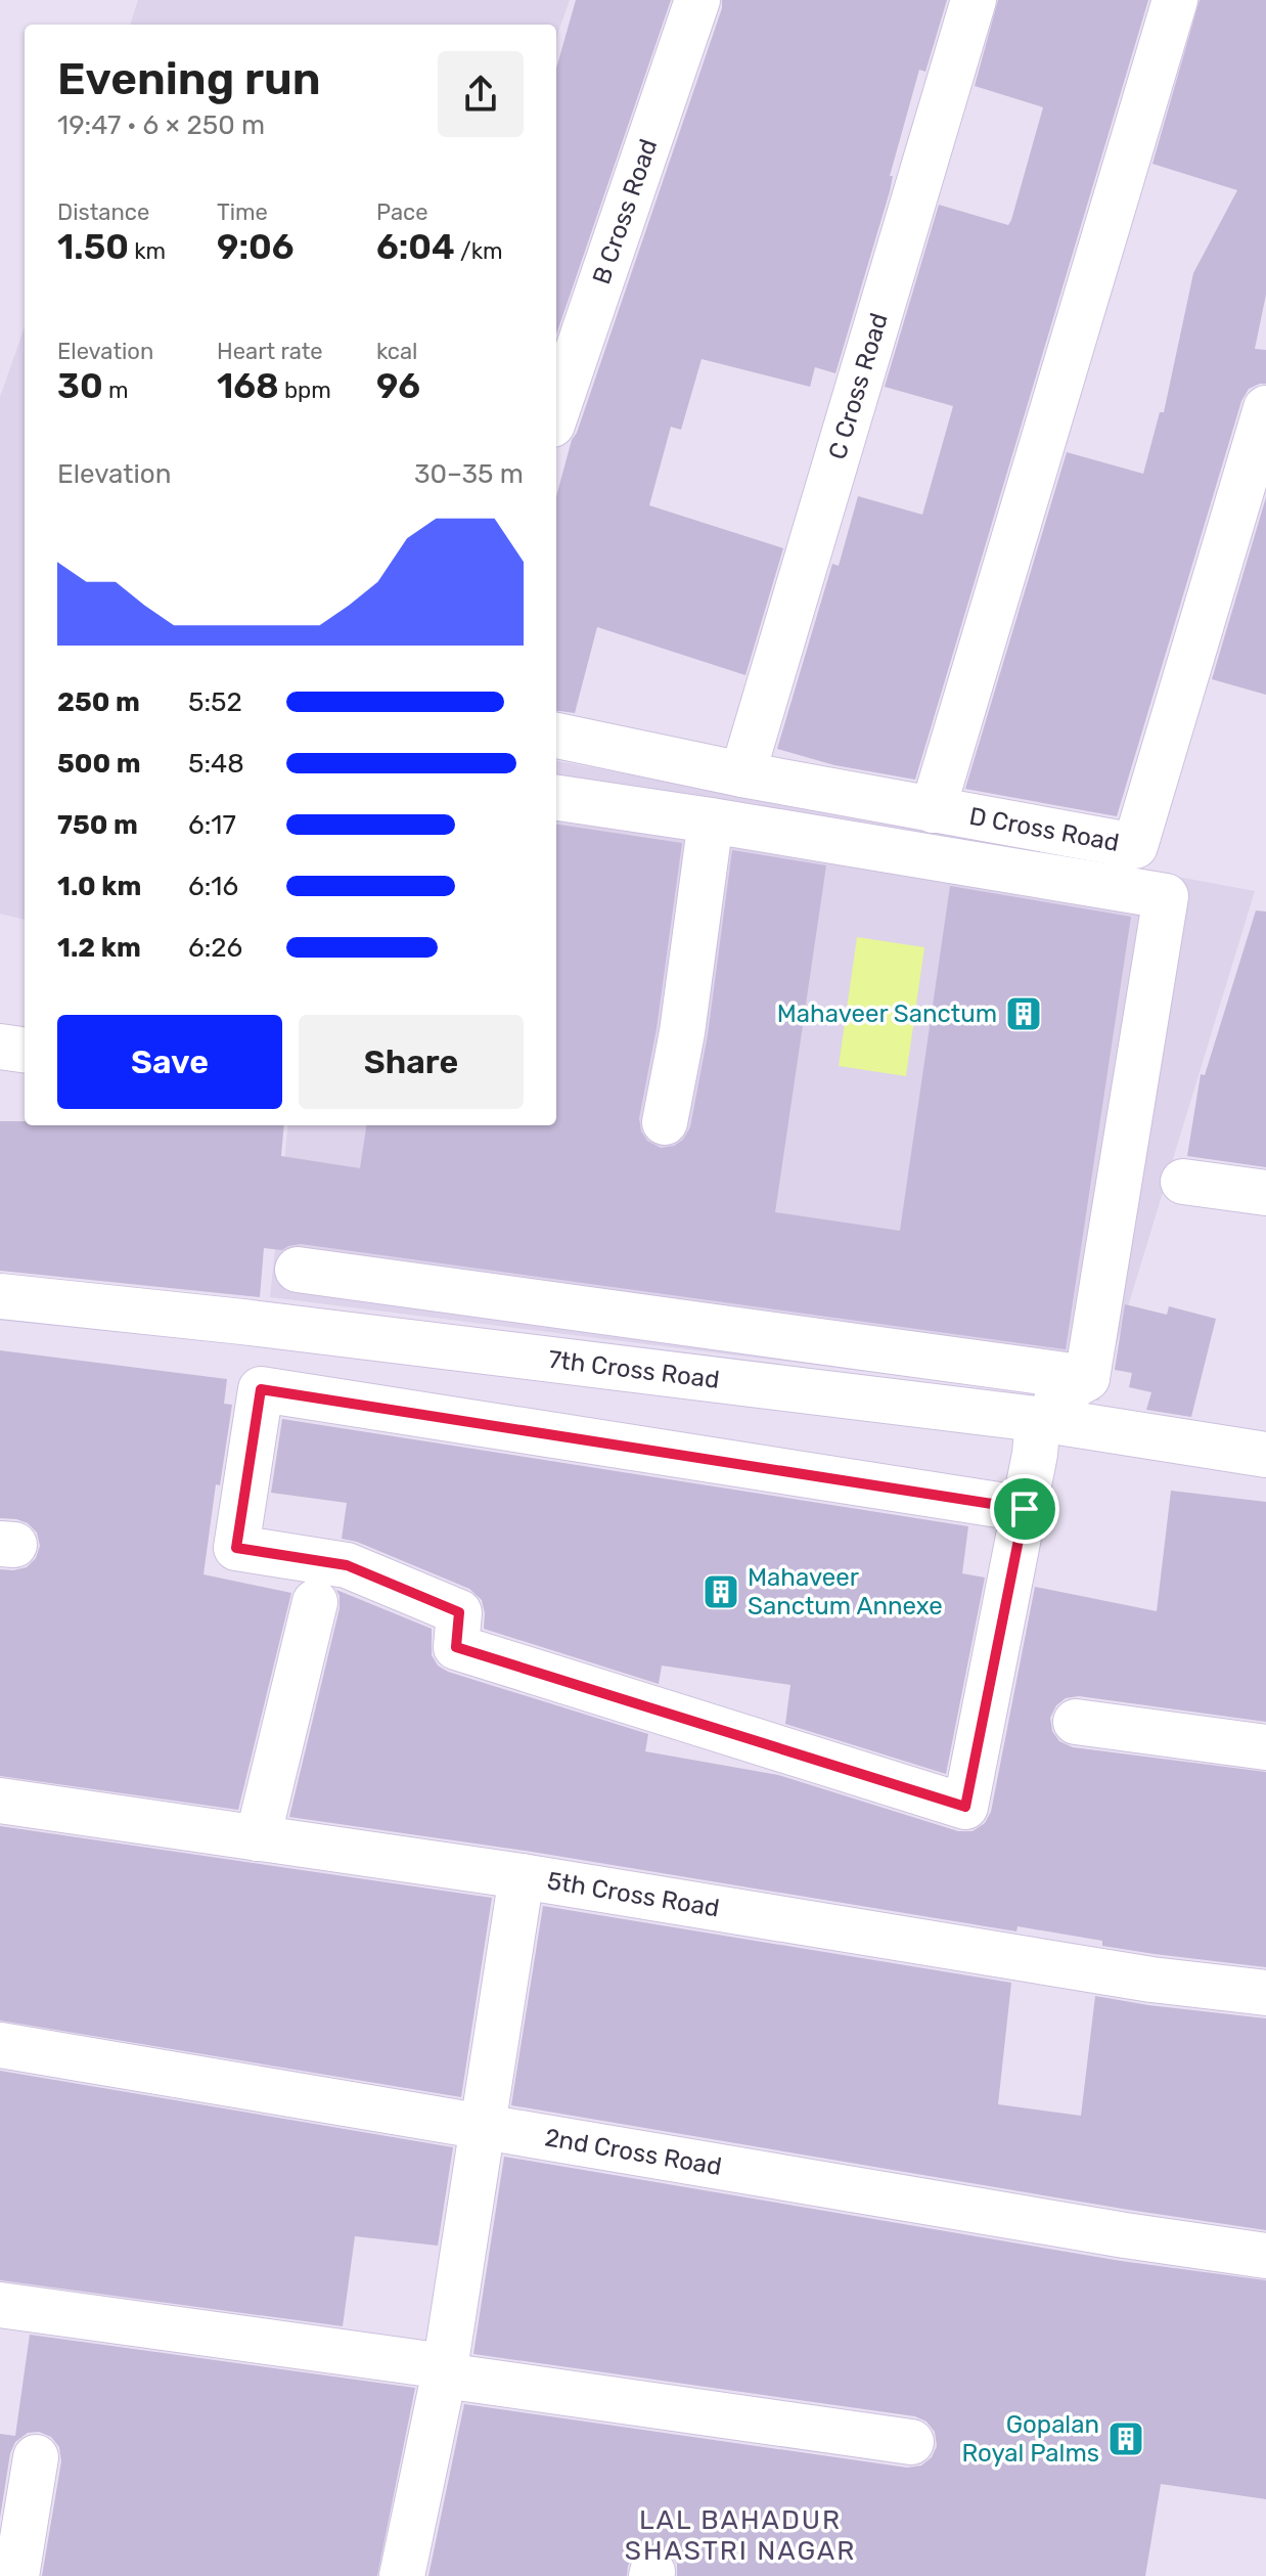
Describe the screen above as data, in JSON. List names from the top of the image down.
{
  "streets": {
    "street": [
      "B Cross Road",
      "C Cross Road",
      "D Cross Road",
      "7th Cross Road",
      "5th Cross Road",
      "2nd Cross Road"
    ]
  },
  "crossings": [
    ["C Cross Road", "D Cross Road"]
  ],
  "districts": ["LAL BAHADUR SHASTRI NAGAR"],
  "places": {
    "building": ["Mahaveer Sanctum", "Mahaveer Sanctum Annexe", "Gopalan Royal Palms"]
  },
  "page": {
    "heading": ["Evening run", "19:47 · 6 × 250 m"],
    "stats": [
      ["Distance", "1.50 km"],
      ["Time", "9:06"],
      ["Pace", "6:04 /km"],
      ["Elevation", "30 m"],
      ["Heart rate", "168 bpm"],
      ["kcal", "96"]
    ],
    "chart": ["Elevation", "30–35 m"],
    "list": [
      {
        "name": "250 m",
        "note": "5:52"
      },
      {
        "name": "500 m",
        "note": "5:48"
      },
      {
        "name": "750 m",
        "note": "6:17"
      },
      {
        "name": "1.0 km",
        "note": "6:16"
      },
      {
        "name": "1.2 km",
        "note": "6:26"
      }
    ],
    "buttons": ["Save", "Share"]
  }
}
